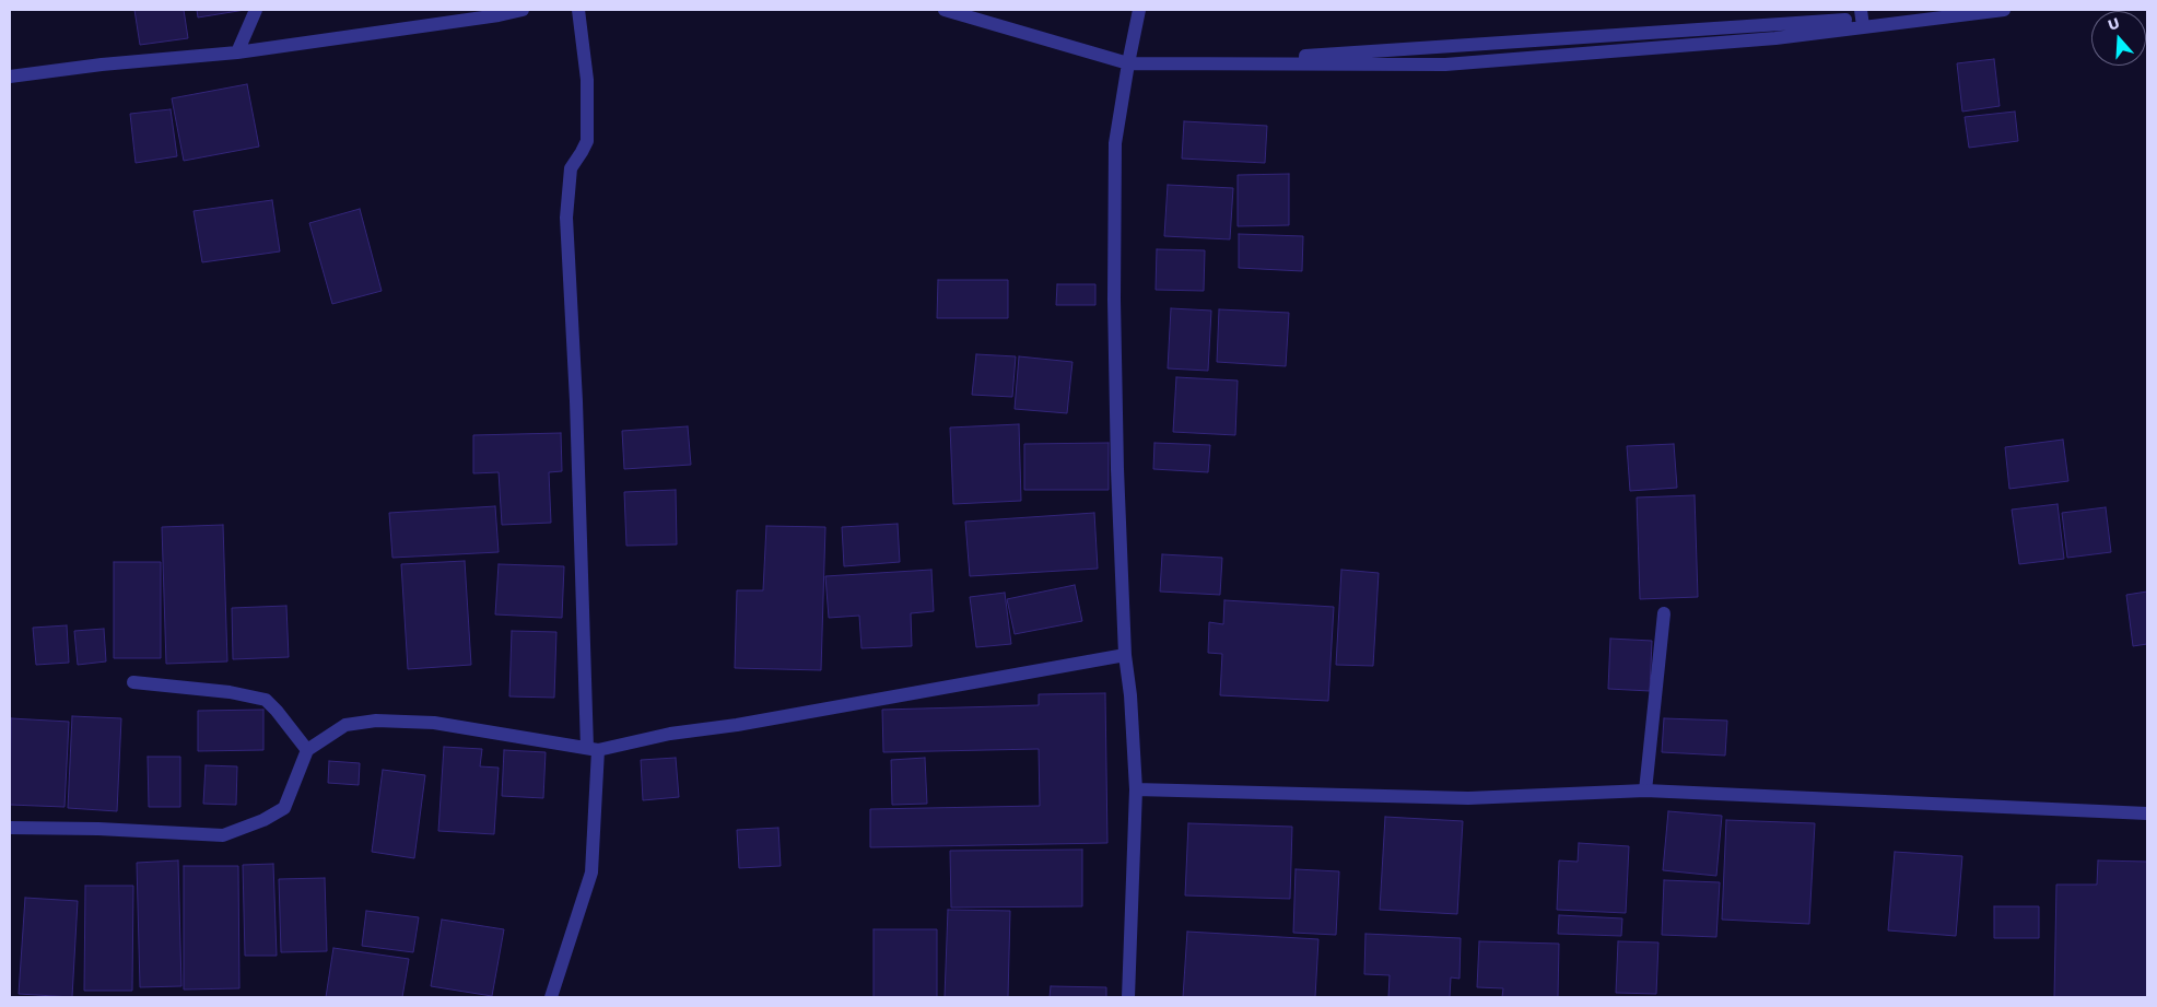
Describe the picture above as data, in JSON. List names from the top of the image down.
{
  "north": "top"
}
